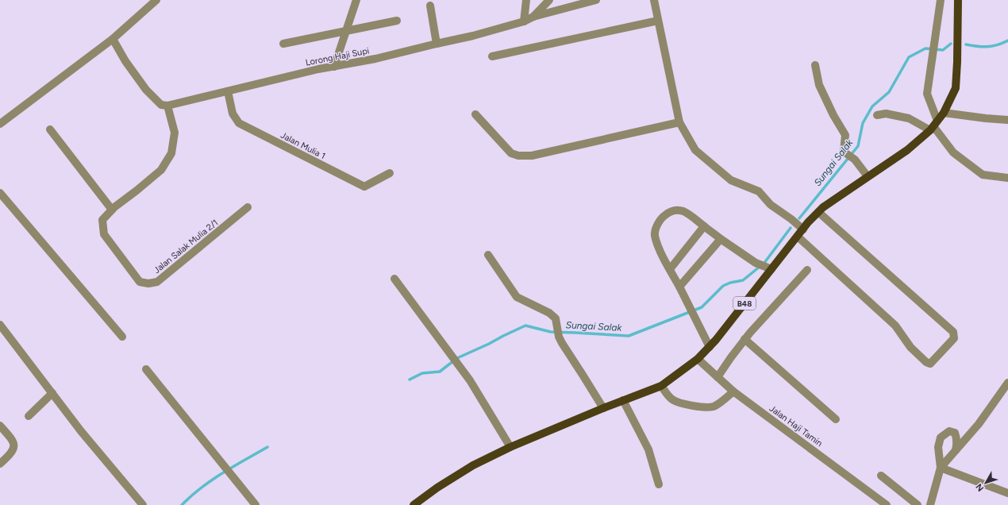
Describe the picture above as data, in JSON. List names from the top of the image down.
{
  "streets": {
    "main road": ["B48"],
    "street": [
      "Lorong Haji Supi",
      "Jalan Mulia 1",
      "Jalan Salak Mulia 2/1",
      "Jalan Haji Tamin"
    ]
  },
  "crossings": [
    ["Lorong Haji Supi", "Jalan Mulia 1"],
    ["Lorong Haji Supi", "Jalan Salak Mulia 2/1"],
    ["B48", "Jalan Haji Tamin"]
  ],
  "water": ["Sungai Salak"],
  "north": "bottom left"
}
